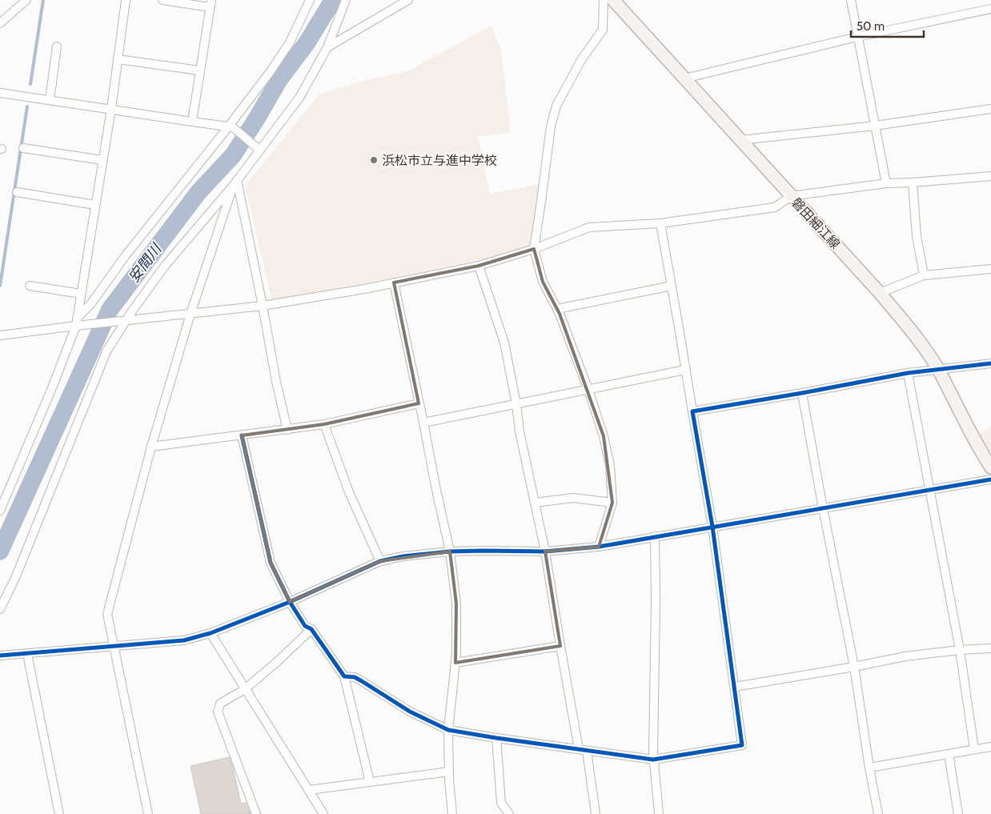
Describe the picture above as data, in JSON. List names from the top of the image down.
{
  "streets": {
    "main road": ["磐田細江線"]
  },
  "water": ["安間川"],
  "places": ["浜松市立与進中学校"],
  "scale_bar": "50 m"
}
